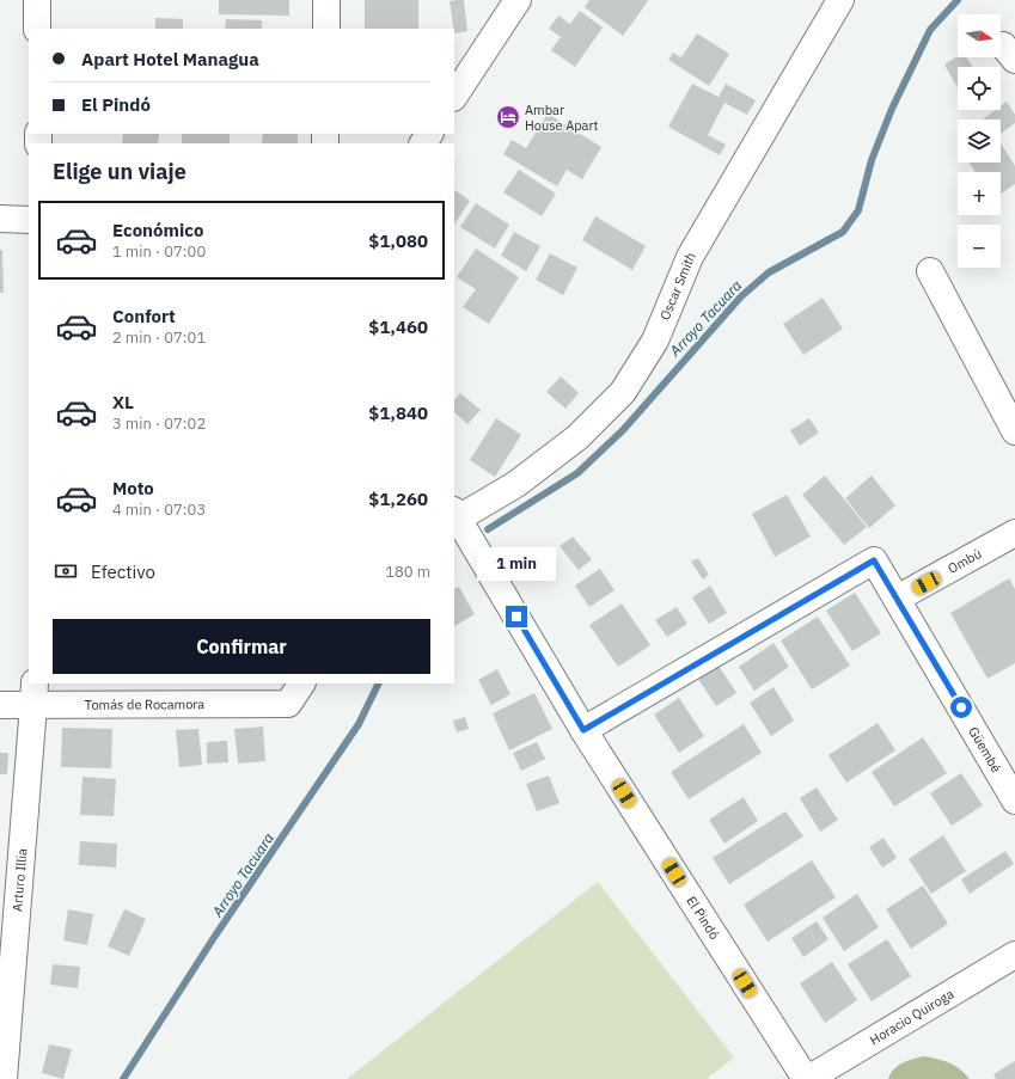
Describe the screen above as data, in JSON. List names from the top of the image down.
{
  "streets": {
    "street": [
      "Oscar Smith",
      "Ombú",
      "Tomás de Rocamora",
      "Güembé",
      "Arturo Illia",
      "El Pindó",
      "Horacio Quiroga"
    ]
  },
  "crossings": [
    ["Oscar Smith", "El Pindó"],
    ["Ombú", "Güembé"],
    ["Tomás de Rocamora", "Arturo Illia"],
    ["El Pindó", "Horacio Quiroga"]
  ],
  "water": ["Arroyo Tacuara"],
  "places": {
    "hotel": ["Ambar House Apart"]
  },
  "north": "right",
  "page": {
    "map_buttons": ["+", "−"],
    "banner": ["Apart Hotel Managua", "El Pindó"],
    "heading": "Elige un viaje",
    "list": [
      {
        "name": "Económico",
        "note": "1 min · 07:00",
        "value": "$1,080"
      },
      {
        "name": "Confort",
        "note": "2 min · 07:01",
        "value": "$1,460"
      },
      {
        "name": "XL",
        "note": "3 min · 07:02",
        "value": "$1,840"
      },
      {
        "name": "Moto",
        "note": "4 min · 07:03",
        "value": "$1,260"
      }
    ],
    "pay": ["Efectivo", "180 m"],
    "bubble": "1 min",
    "buttons": "Confirmar"
  }
}
